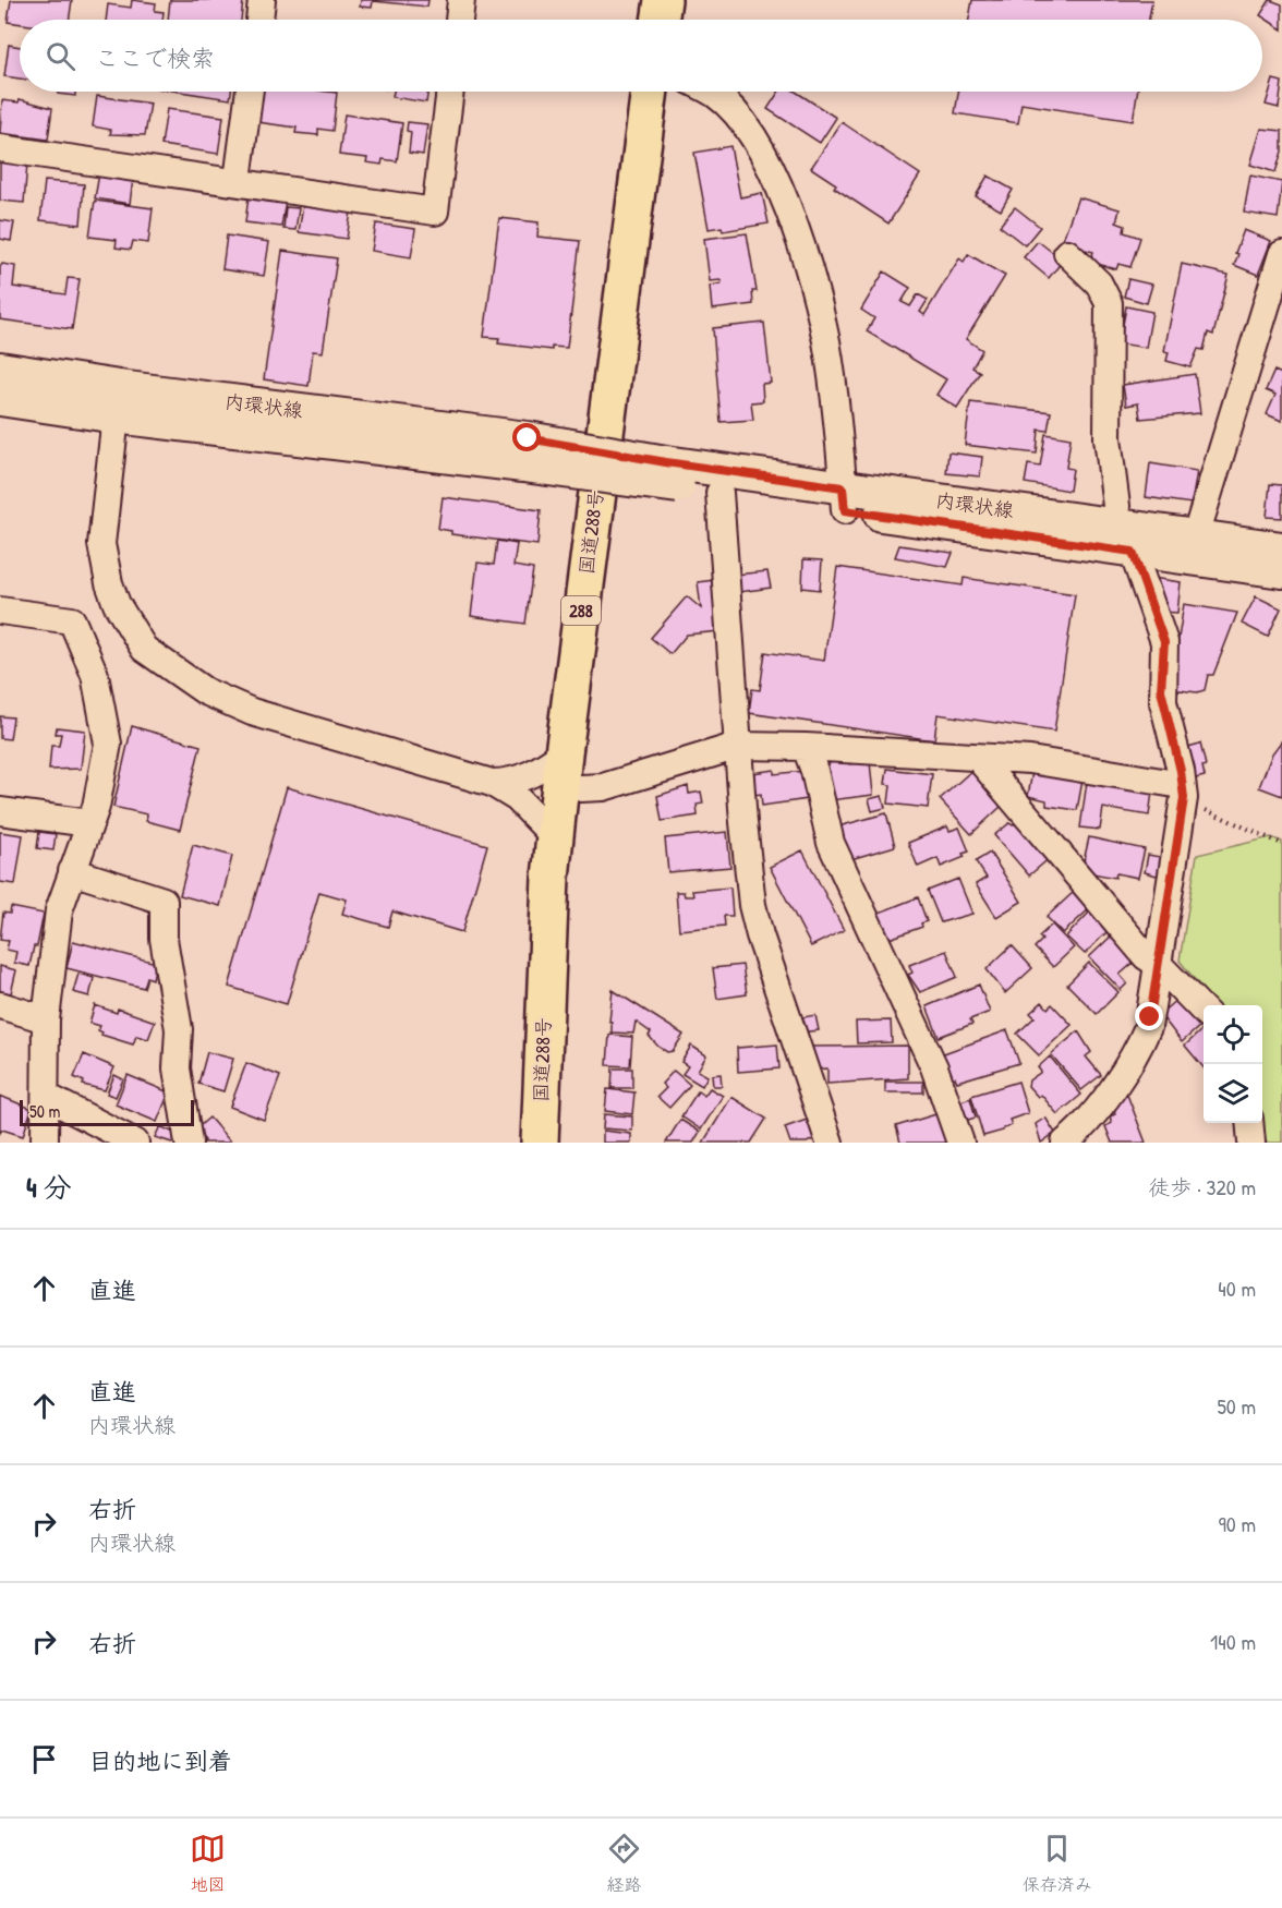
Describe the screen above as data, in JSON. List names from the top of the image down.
{
  "streets": {
    "highway": ["国道288号", "288"],
    "street": ["内環状線"]
  },
  "scale_bar": "50 m",
  "page": {
    "search": "ここで検索",
    "scale": "50 m",
    "heading": ["4 分", "徒歩 · 320 m"],
    "list": [
      ["直進", "40 m"],
      ["直進", "内環状線", "50 m"],
      ["右折", "内環状線", "90 m"],
      ["右折", "140 m"],
      "目的地に到着"
    ],
    "nav": ["地図", "経路", "保存済み"]
  }
}
